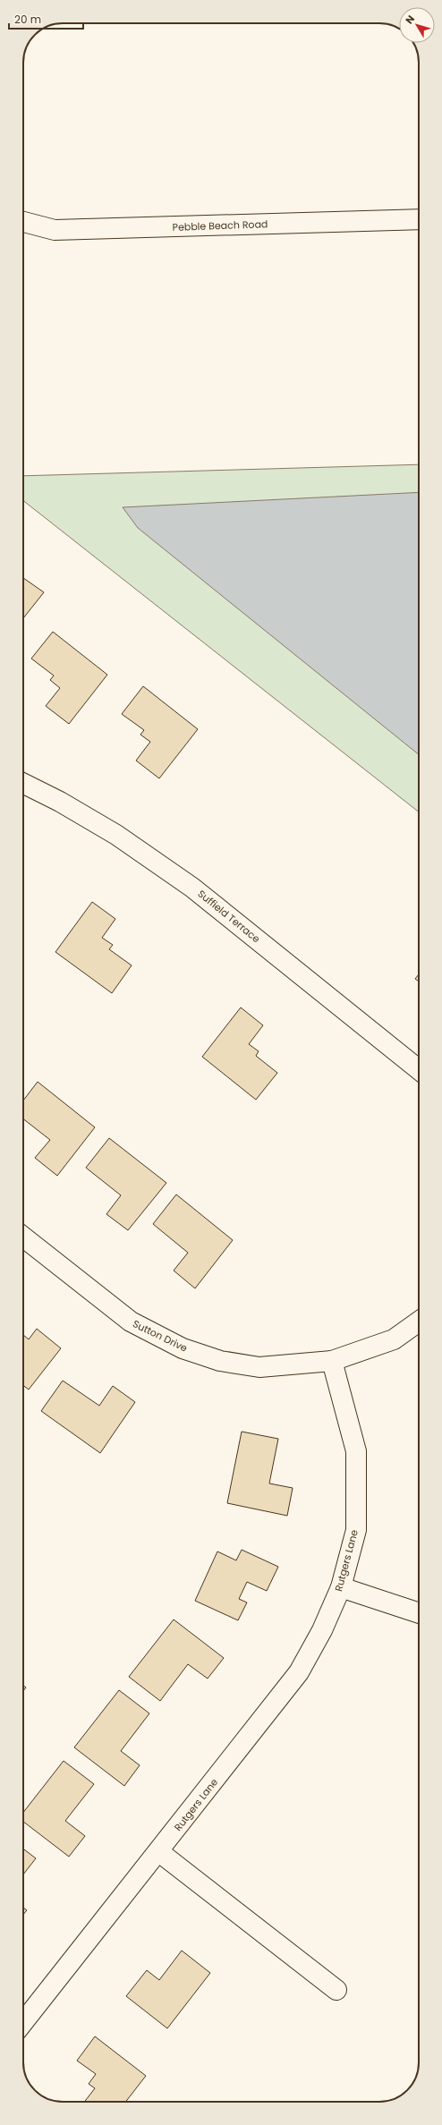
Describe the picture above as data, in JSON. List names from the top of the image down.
{
  "streets": {
    "street": [
      "Pebble Beach Road",
      "Suffield Terrace",
      "Sutton Drive",
      "Rutgers Lane"
    ]
  },
  "crossings": [
    ["Sutton Drive", "Rutgers Lane"]
  ],
  "scale_bar": "20 m",
  "north": "top left"
}
